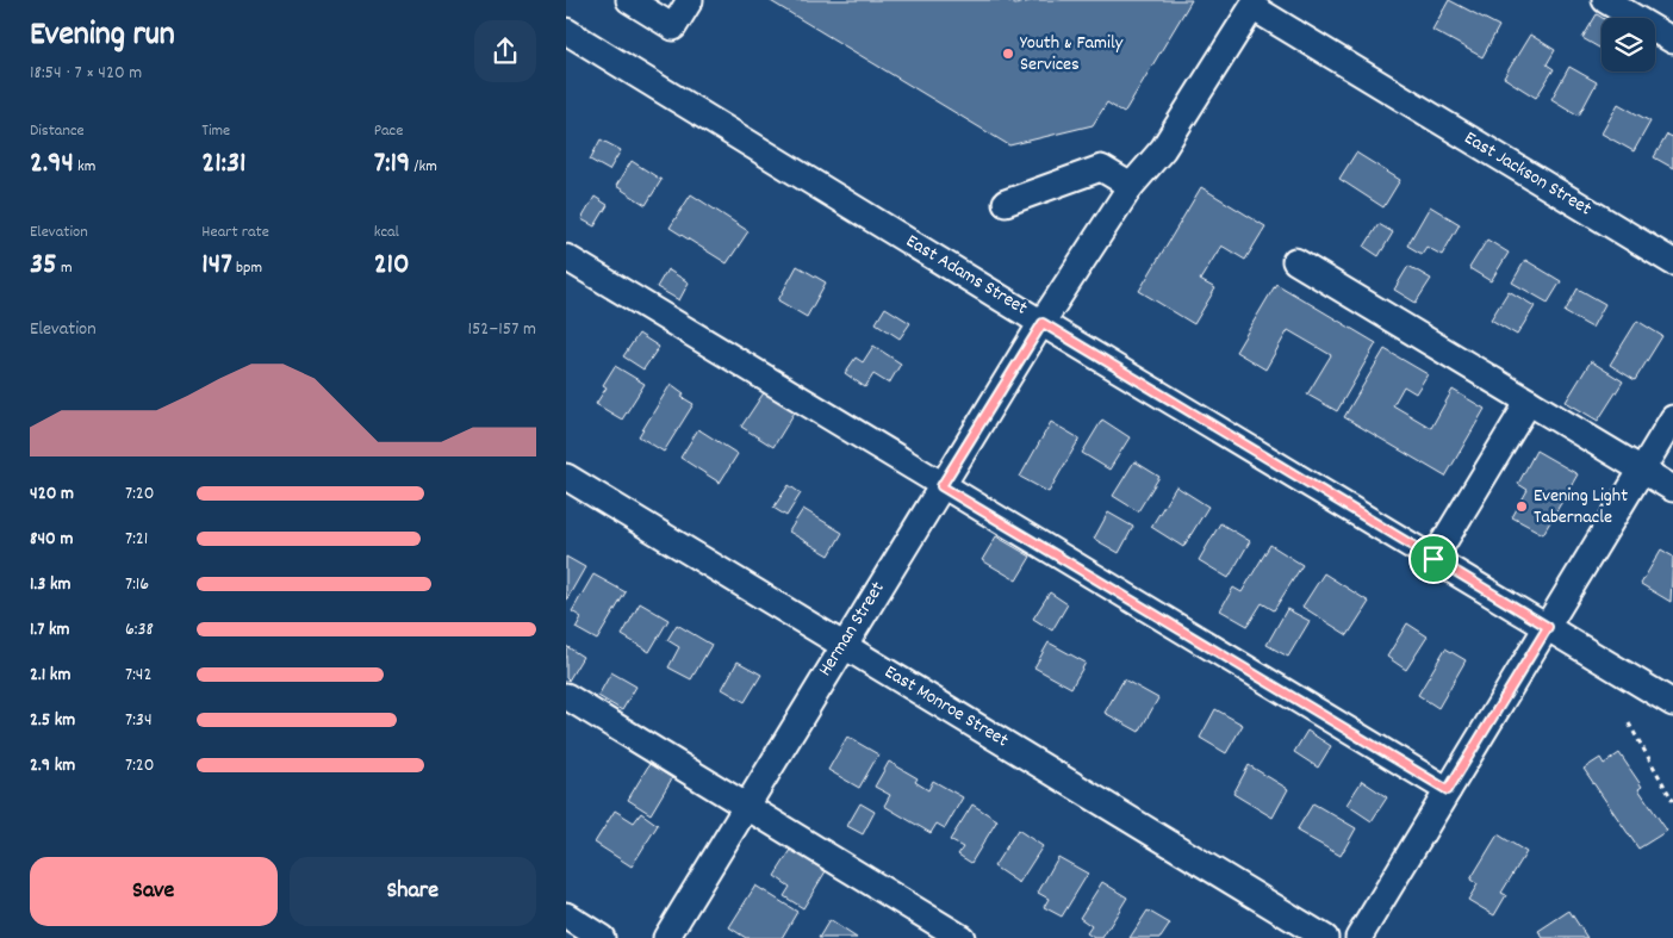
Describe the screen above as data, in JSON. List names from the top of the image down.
{
  "streets": {
    "street": [
      "East Jackson Street",
      "East Adams Street",
      "Herman Street",
      "East Monroe Street"
    ]
  },
  "crossings": [
    ["East Jackson Street", "Herman Street"],
    ["East Adams Street", "Herman Street"],
    ["Herman Street", "East Monroe Street"]
  ],
  "places": ["Youth & Family Services", "Evening Light Tabernacle"],
  "page": {
    "heading": ["Evening run", "18:54 · 7 × 420 m"],
    "stats": [
      ["Distance", "2.94 km"],
      ["Time", "21:31"],
      ["Pace", "7:19 /km"],
      ["Elevation", "35 m"],
      ["Heart rate", "147 bpm"],
      ["kcal", "210"]
    ],
    "chart": ["Elevation", "152–157 m"],
    "list": [
      {
        "name": "420 m",
        "note": "7:20"
      },
      {
        "name": "840 m",
        "note": "7:21"
      },
      {
        "name": "1.3 km",
        "note": "7:16"
      },
      {
        "name": "1.7 km",
        "note": "6:38"
      },
      {
        "name": "2.1 km",
        "note": "7:42"
      },
      {
        "name": "2.5 km",
        "note": "7:34"
      },
      {
        "name": "2.9 km",
        "note": "7:20"
      }
    ],
    "buttons": ["Save", "Share"]
  }
}
